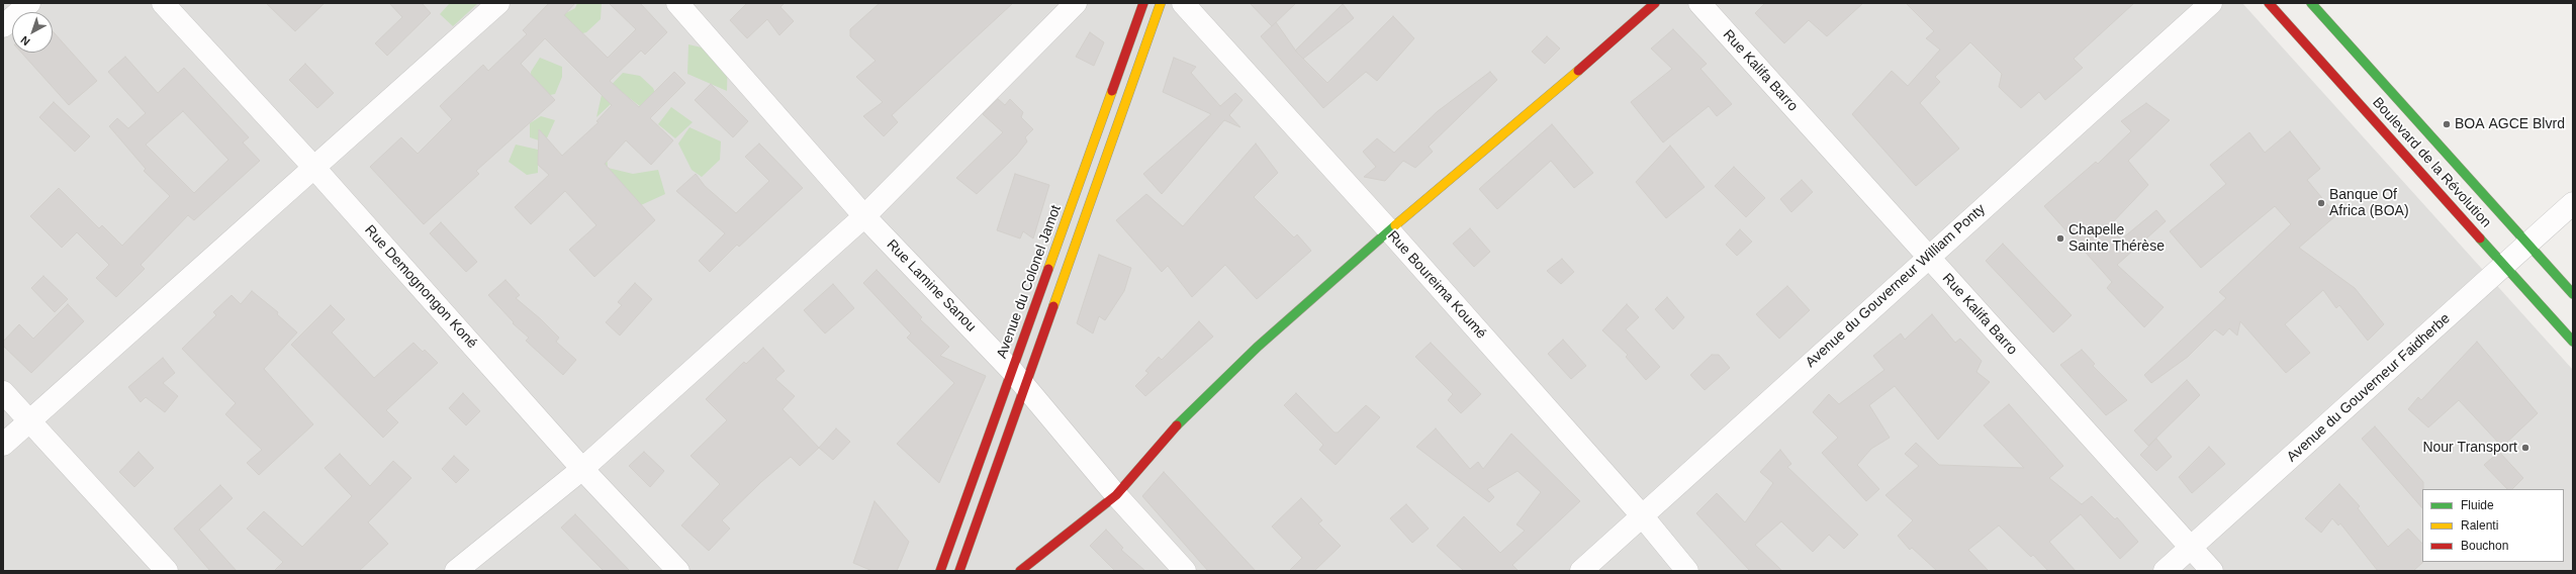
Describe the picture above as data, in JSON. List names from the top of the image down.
{
  "streets": {
    "main road": ["Boulevard de la Révolution", "Avenue du Colonel Jamot"],
    "street": [
      "Rue Kalifa Barro",
      "Rue Boureima Koumé",
      "Rue Lamine Sanou",
      "Avenue du Gouverneur William Ponty",
      "Rue Demognongon Koné",
      "Avenue du Gouverneur Faidherbe"
    ]
  },
  "crossings": [
    ["Rue Kalifa Barro", "Avenue du Gouverneur William Ponty"],
    ["Rue Kalifa Barro", "Avenue du Gouverneur Faidherbe"],
    ["Boulevard de la Révolution", "Avenue du Gouverneur Faidherbe"],
    ["Avenue du Colonel Jamot", "Rue Lamine Sanou"],
    ["Rue Boureima Koumé", "Avenue du Gouverneur William Ponty"]
  ],
  "places": [
    "BOA AGCE Blvrd",
    "Banque Of Africa (BOA)",
    "Chapelle Sainte Thérèse",
    "Nour Transport"
  ],
  "legend": ["Fluide", "Ralenti", "Bouchon"],
  "north": "bottom left"
}
